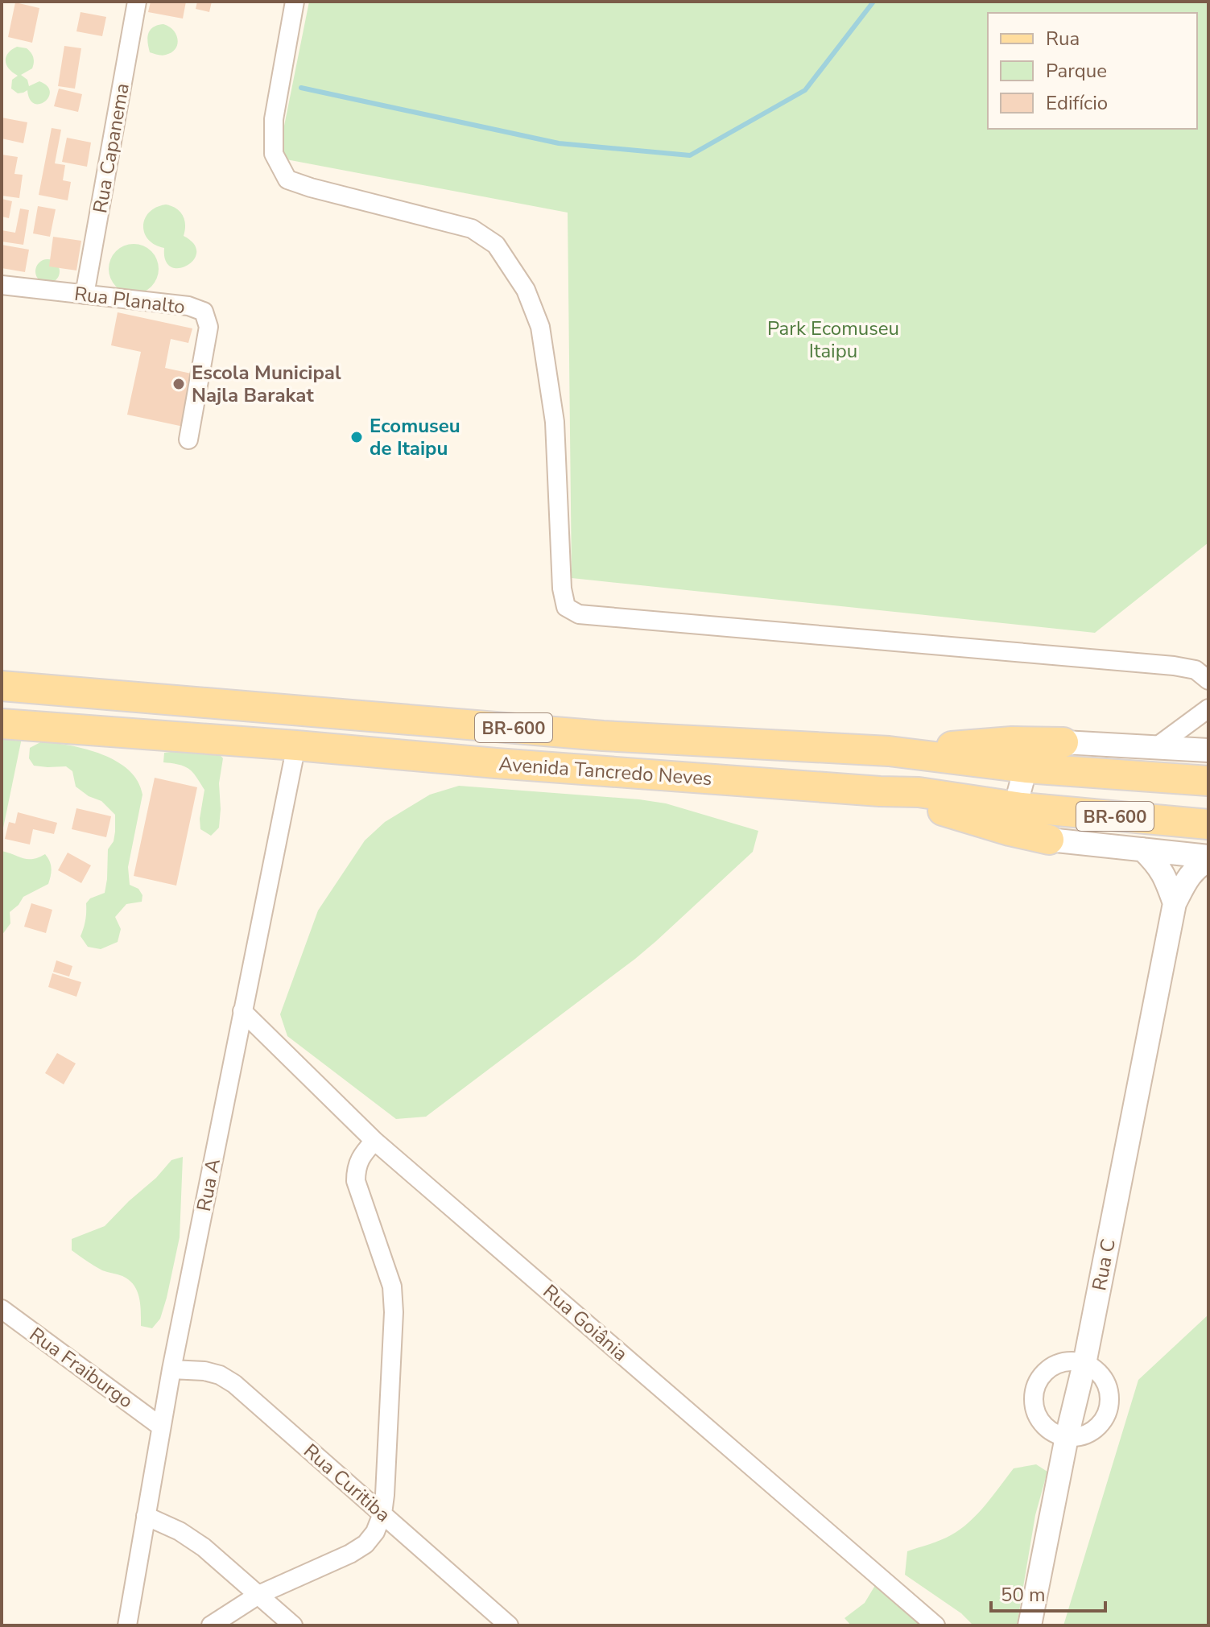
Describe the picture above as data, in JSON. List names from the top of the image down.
{
  "streets": {
    "main road": ["BR-600", "Avenida Tancredo Neves"],
    "street": [
      "Rua Capanema",
      "Rua Planalto",
      "Rua A",
      "Rua C",
      "Rua Goiânia",
      "Rua Fraiburgo",
      "Rua Curitiba"
    ]
  },
  "crossings": [
    ["Rua Capanema", "Rua Planalto"],
    ["Avenida Tancredo Neves", "Rua A"],
    ["Rua A", "Rua Goiânia"],
    ["Rua A", "Rua Fraiburgo"],
    ["Rua A", "Rua Curitiba"]
  ],
  "parks": ["Park Ecomuseu Itaipu"],
  "places": ["Escola Municipal Najla Barakat", "Ecomuseu de Itaipu"],
  "legend": ["Rua", "Parque", "Edifício"],
  "scale_bar": "50 m"
}
